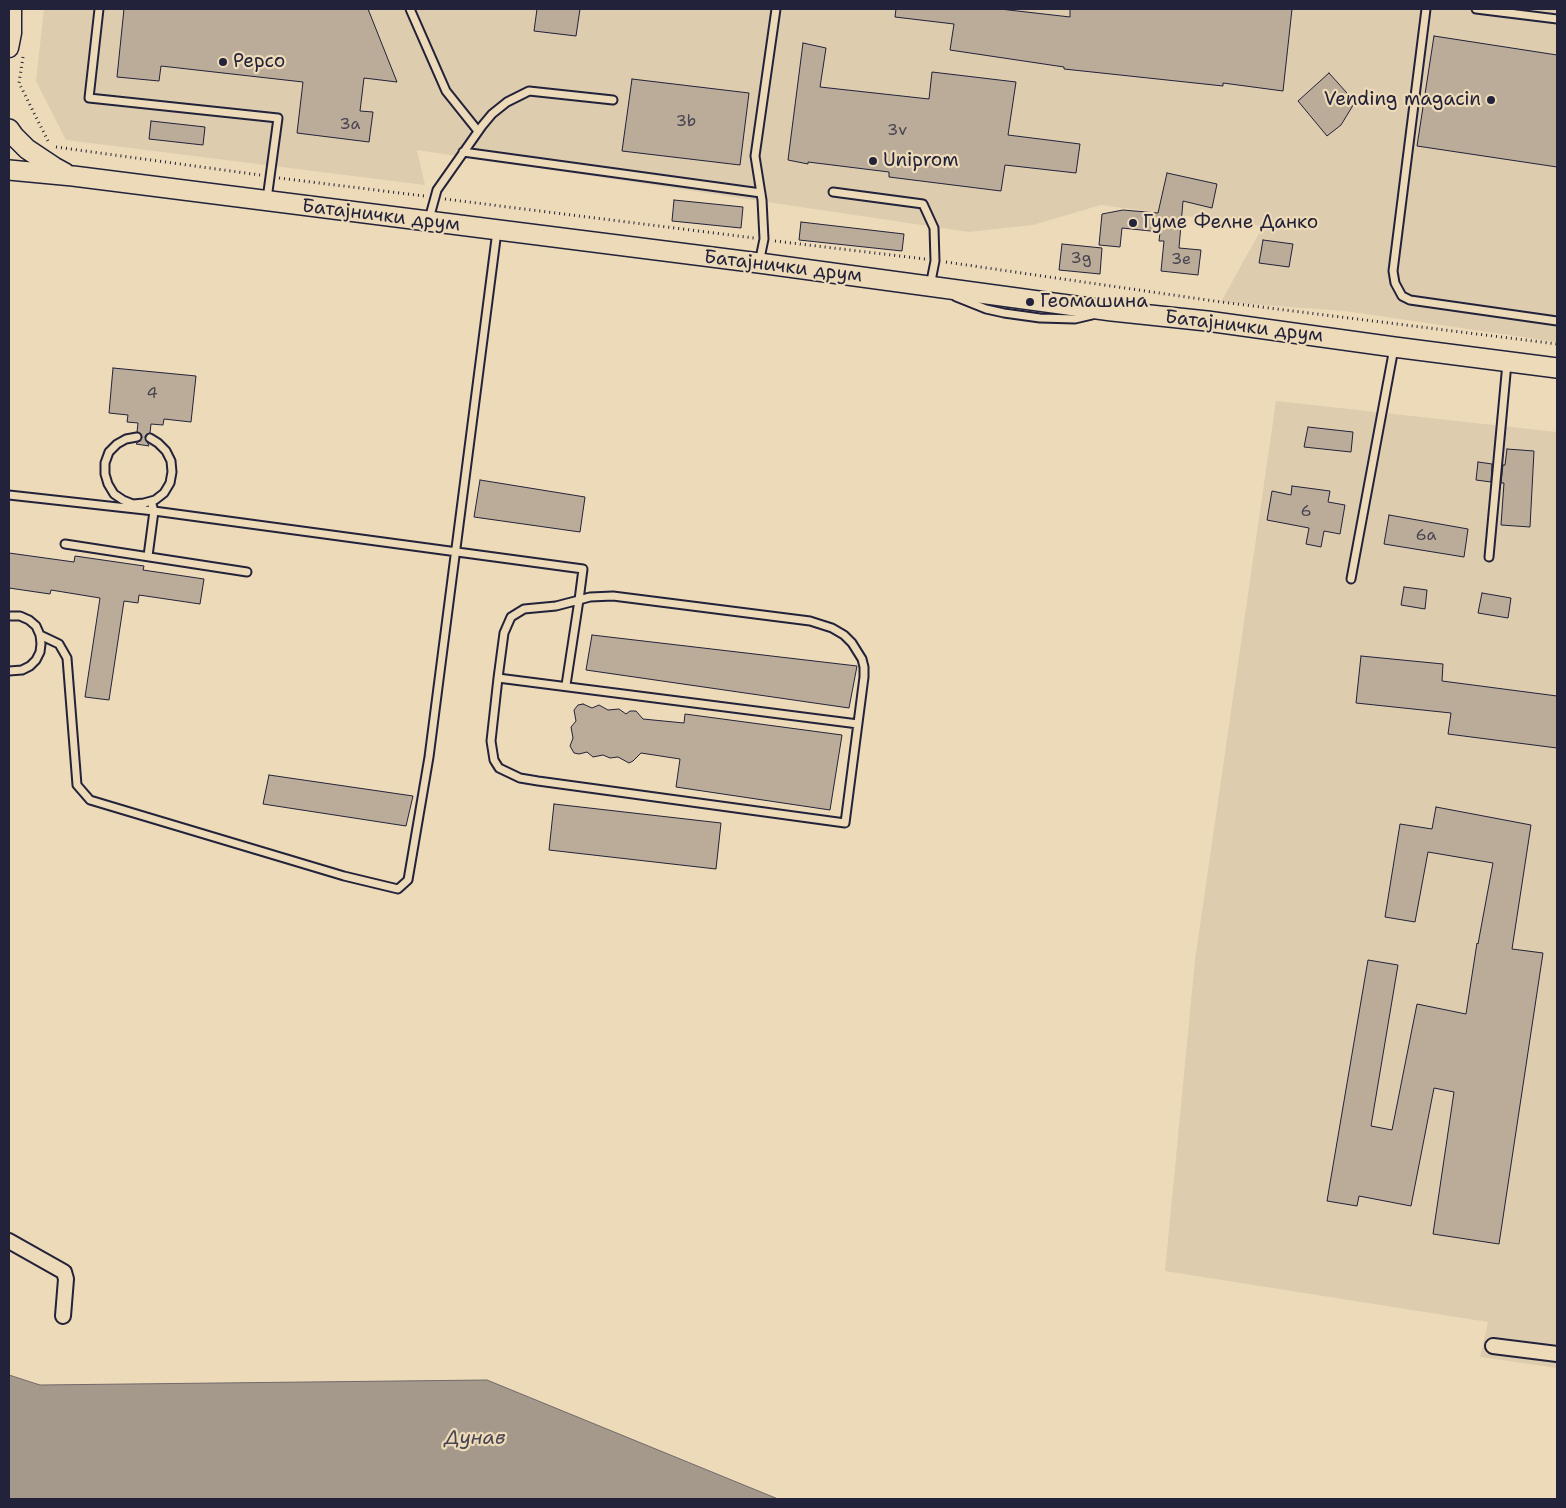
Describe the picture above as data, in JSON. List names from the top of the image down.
{
  "streets": {
    "main road": ["Батајнички друм"]
  },
  "water": ["Дунав"],
  "places": [
    "Pepco",
    "Vending magacin",
    "Uniprom",
    "Гуме Фелне Данко",
    "Геомашина"
  ],
  "house_numbers": [
    "3b",
    "3a",
    "3v",
    "3g",
    "3e",
    "4",
    "6",
    "6a"
  ]
}
